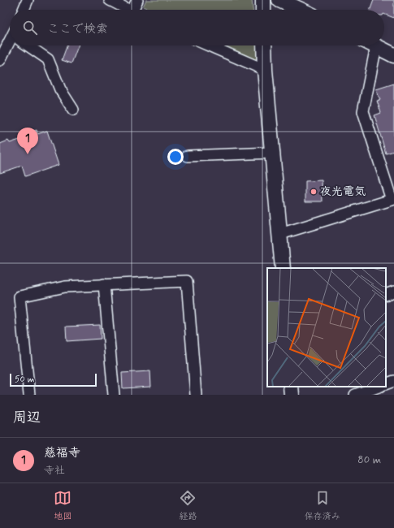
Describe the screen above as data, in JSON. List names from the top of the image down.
{
  "places": ["夜光電気"],
  "scale_bar": "50 m",
  "page": {
    "search": "ここで検索",
    "pins": "1",
    "scale": "50 m",
    "heading": "周辺",
    "list": [
      {
        "mark": "1",
        "name": "慈福寺",
        "note": "寺社",
        "value": "80 m"
      }
    ],
    "nav": ["地図", "経路", "保存済み"]
  }
}
